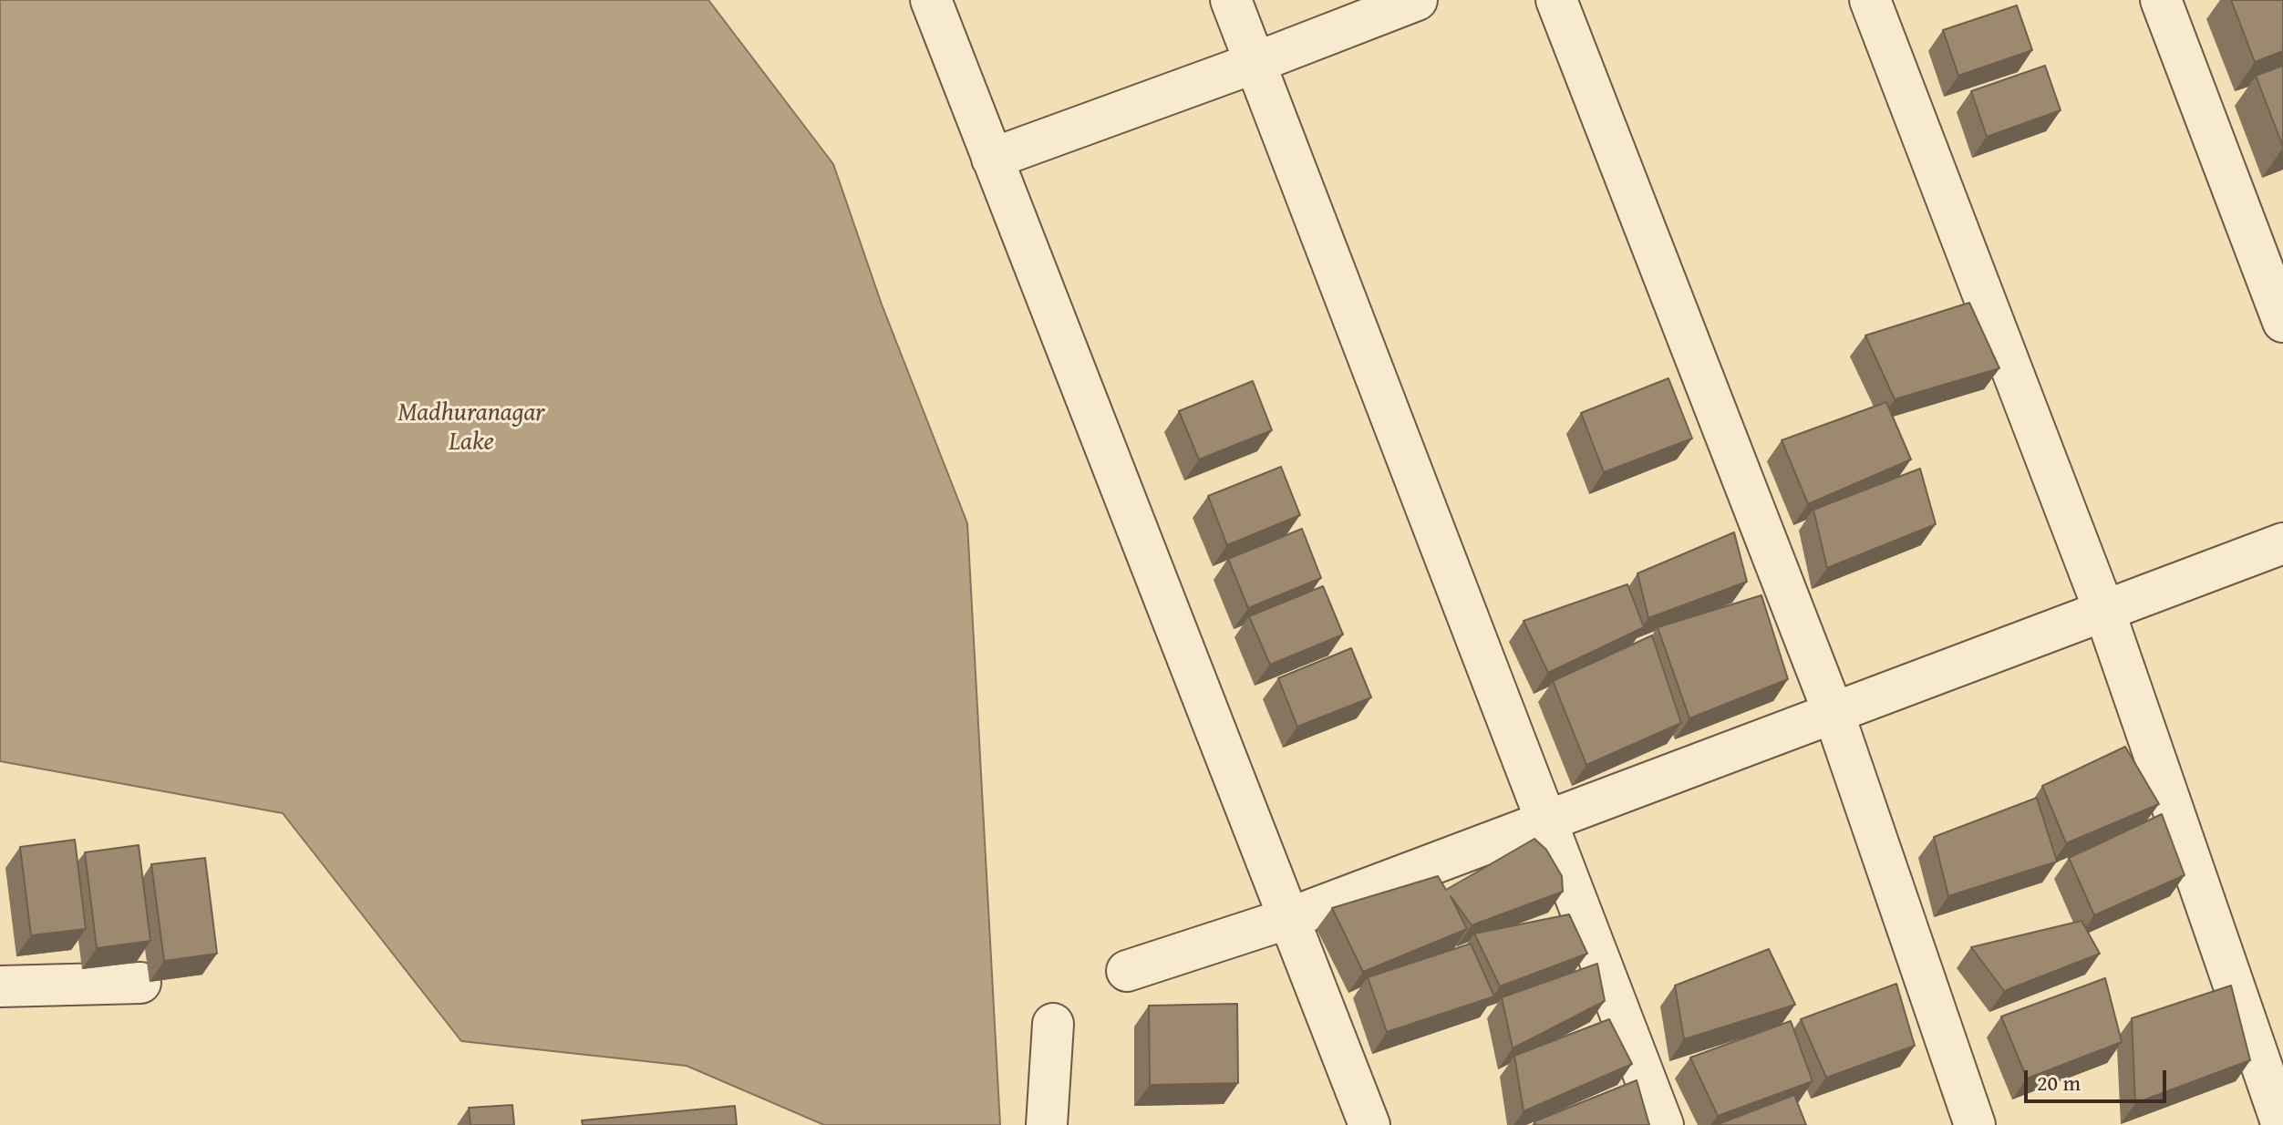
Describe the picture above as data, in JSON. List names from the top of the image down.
{
  "water": ["Madhuranagar Lake"],
  "scale_bar": "20 m"
}
